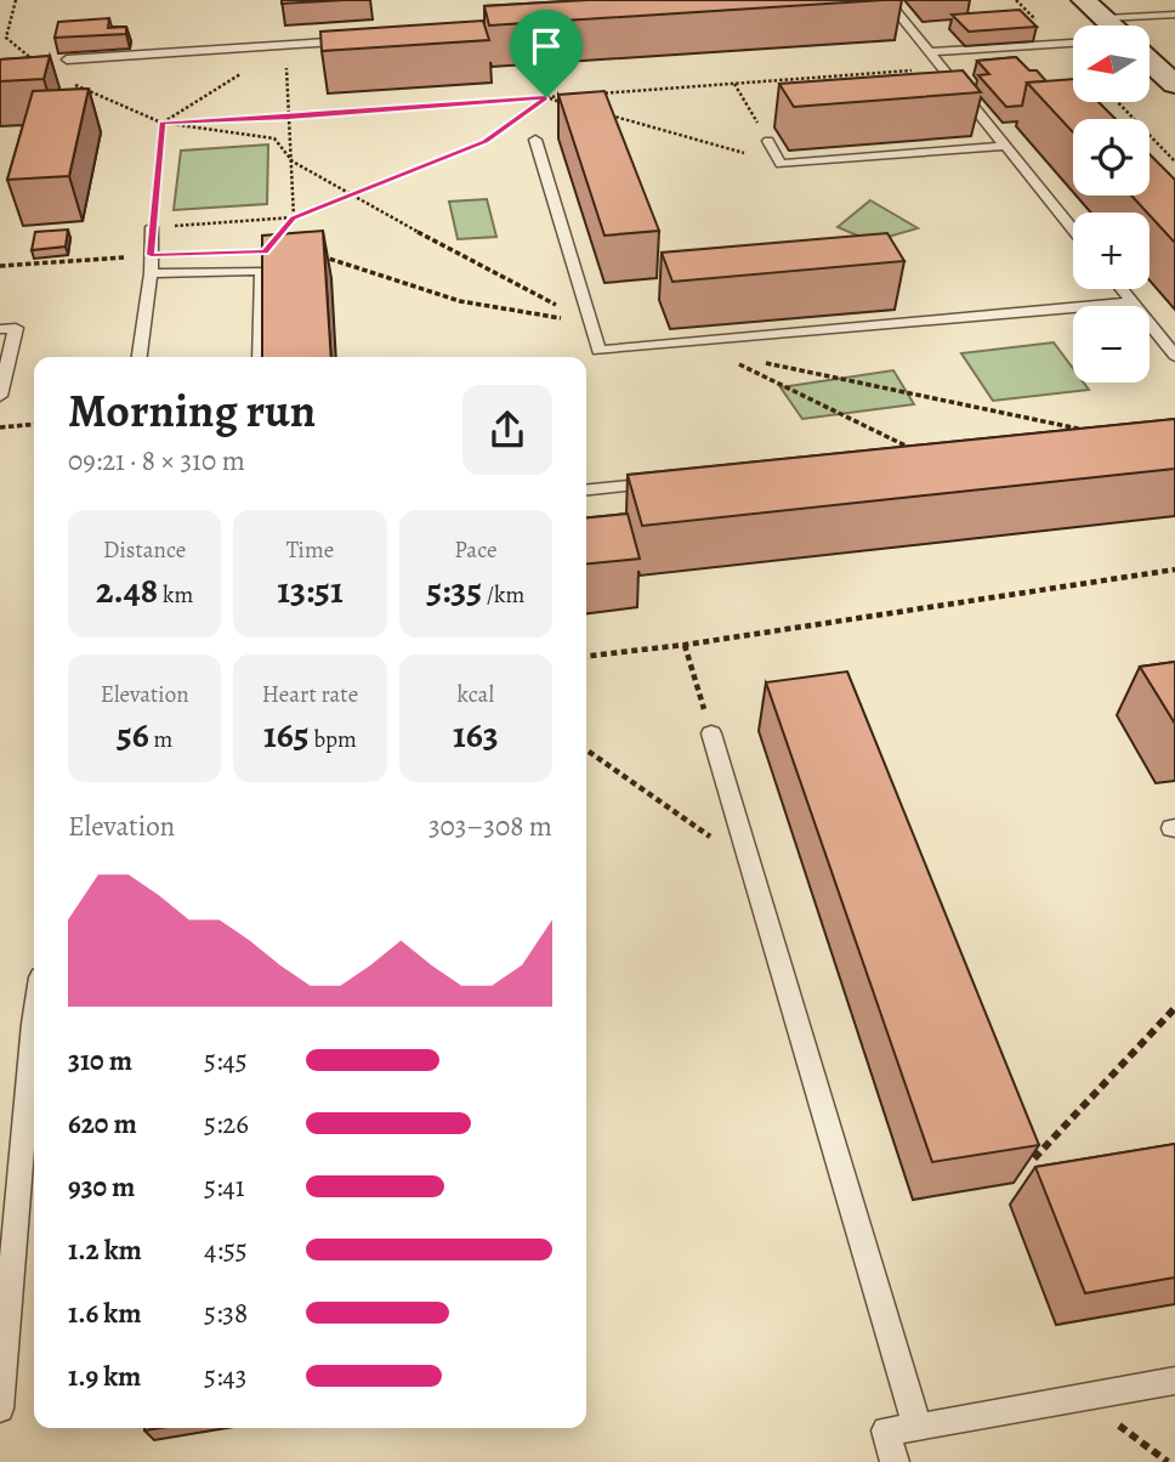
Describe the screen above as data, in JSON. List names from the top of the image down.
{
  "north": "left",
  "page": {
    "map_buttons": ["+", "−"],
    "heading": ["Morning run", "09:21 · 8 × 310 m"],
    "stats": [
      ["Distance", "2.48 km"],
      ["Time", "13:51"],
      ["Pace", "5:35 /km"],
      ["Elevation", "56 m"],
      ["Heart rate", "165 bpm"],
      ["kcal", "163"]
    ],
    "chart": ["Elevation", "303–308 m"],
    "list": [
      {
        "name": "310 m",
        "note": "5:45"
      },
      {
        "name": "620 m",
        "note": "5:26"
      },
      {
        "name": "930 m",
        "note": "5:41"
      },
      {
        "name": "1.2 km",
        "note": "4:55"
      },
      {
        "name": "1.6 km",
        "note": "5:38"
      },
      {
        "name": "1.9 km",
        "note": "5:43"
      }
    ]
  }
}
